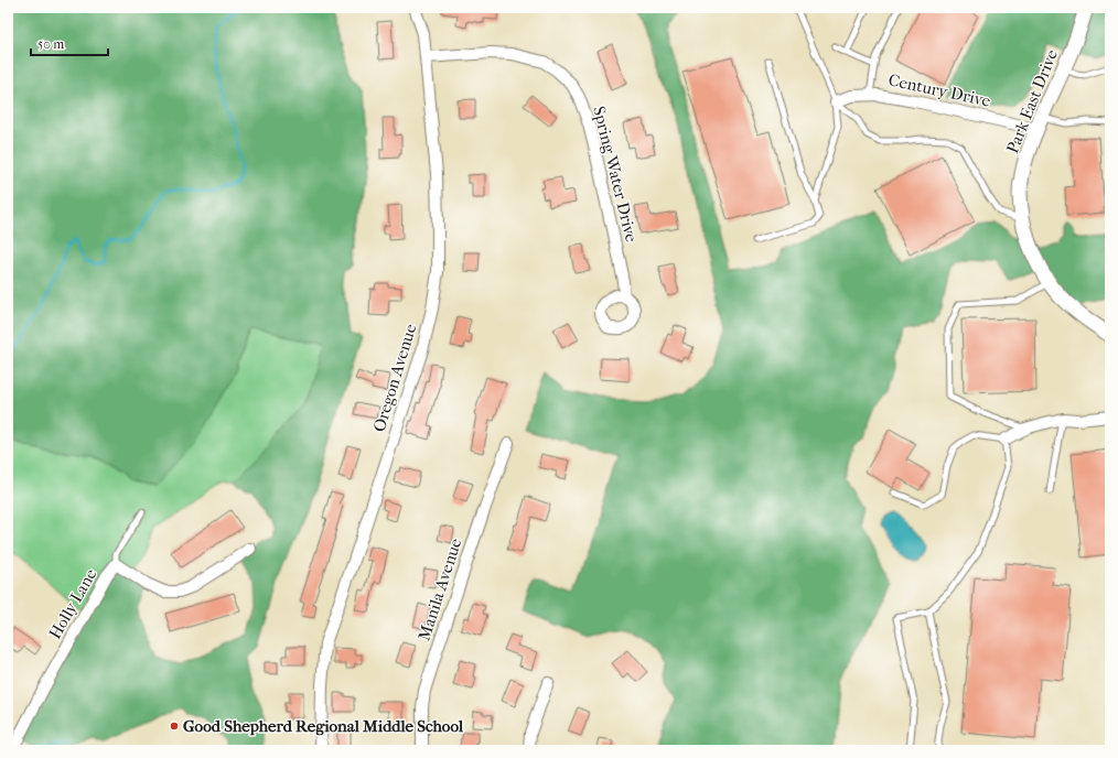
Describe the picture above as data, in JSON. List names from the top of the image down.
{
  "streets": {
    "street": [
      "Century Drive",
      "Park East Drive",
      "Spring Water Drive",
      "Oregon Avenue",
      "Manila Avenue",
      "Holly Lane"
    ]
  },
  "crossings": [
    ["Century Drive", "Park East Drive"],
    ["Spring Water Drive", "Oregon Avenue"]
  ],
  "places": ["Good Shepherd Regional Middle School"],
  "scale_bar": "50 m"
}
